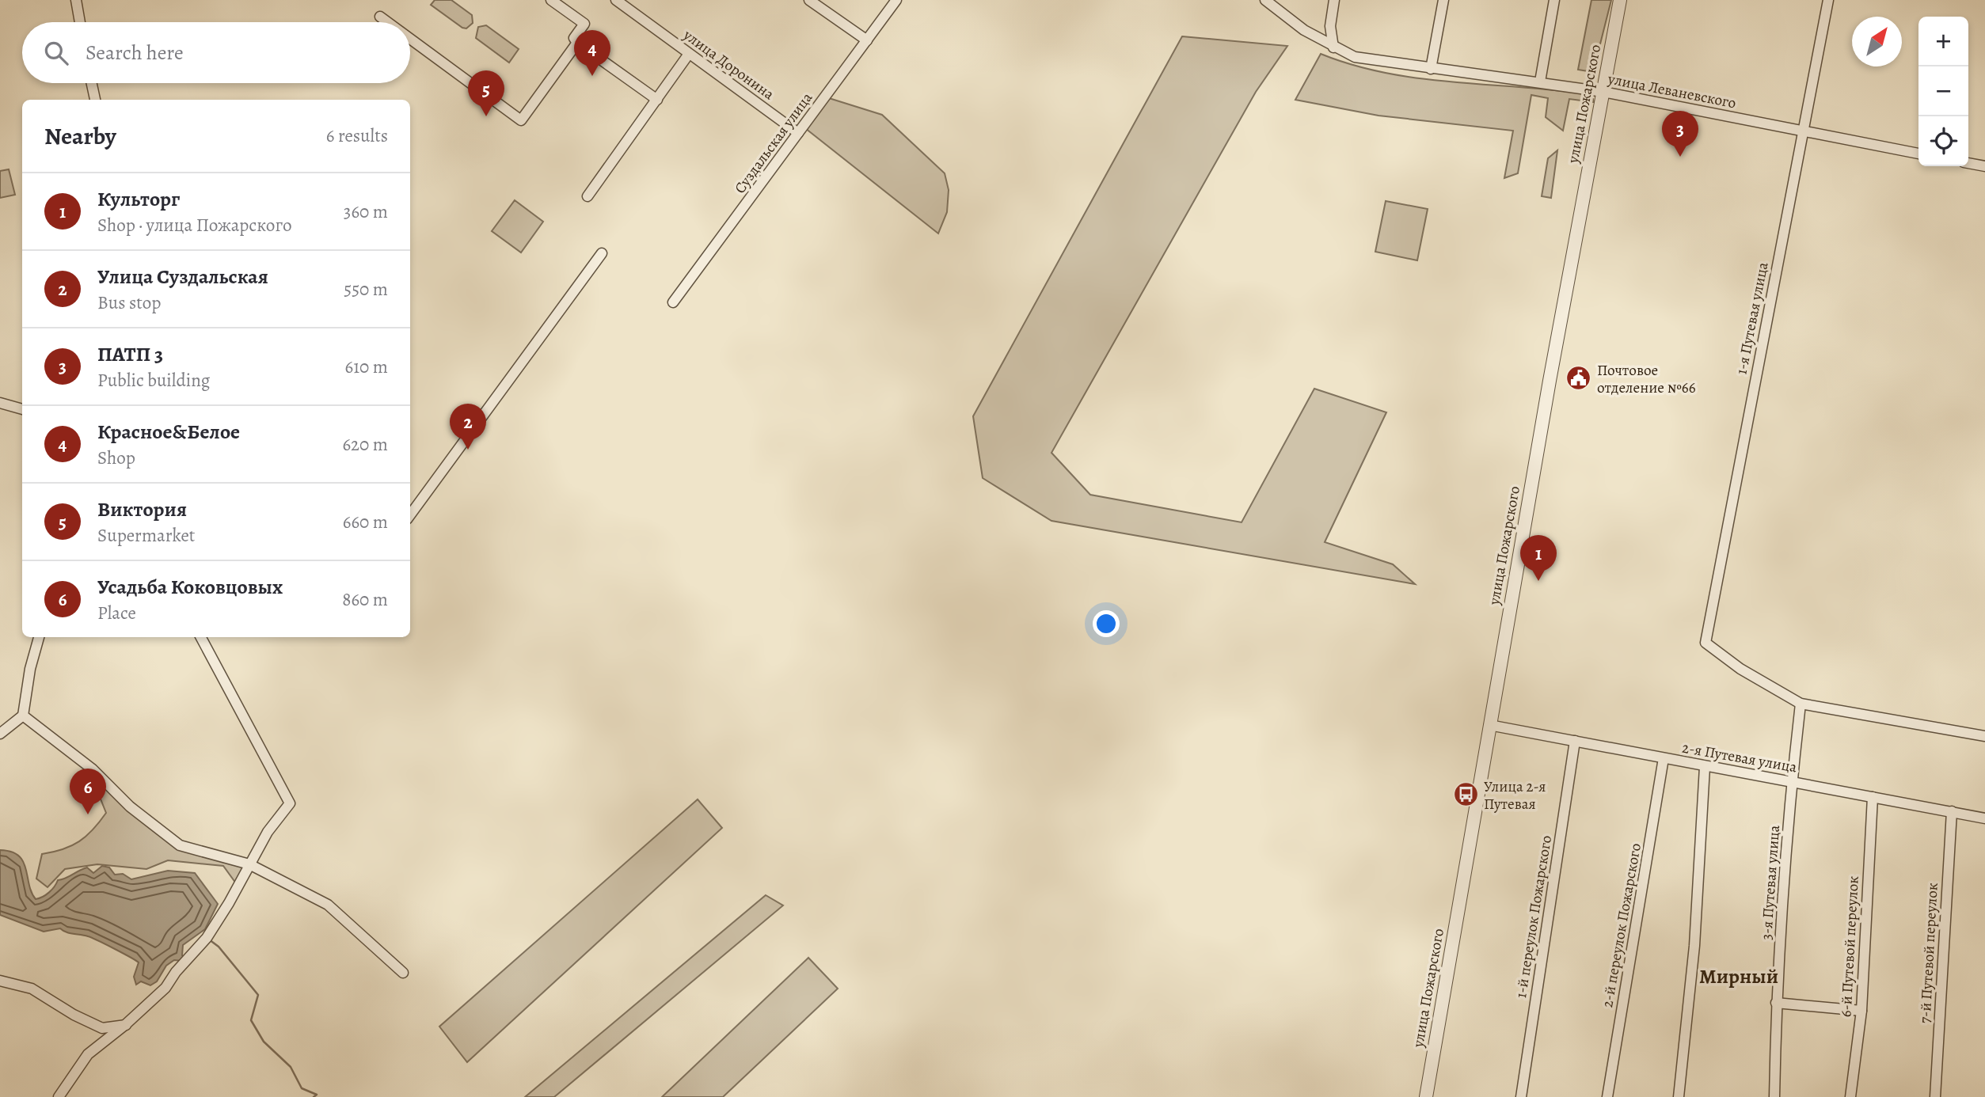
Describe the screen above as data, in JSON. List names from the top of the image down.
{
  "streets": {
    "street": [
      "улица Доронина",
      "улица Леваневского",
      "улица Пожарского",
      "Суздальская улица",
      "1-я Путевая улица",
      "2-я Путевая улица",
      "3-я Путевая улица",
      "1-й переулок Пожарского",
      "2-й переулок Пожарского",
      "6-й Путевой переулок",
      "7-й Путевой переулок"
    ]
  },
  "crossings": [
    ["улица Доронина", "Суздальская улица"],
    ["улица Леваневского", "улица Пожарского"],
    ["улица Леваневского", "1-я Путевая улица"],
    ["улица Пожарского", "2-я Путевая улица"],
    ["1-я Путевая улица", "3-я Путевая улица"],
    ["2-я Путевая улица", "3-я Путевая улица"],
    ["2-я Путевая улица", "1-й переулок Пожарского"],
    ["2-я Путевая улица", "2-й переулок Пожарского"],
    ["2-я Путевая улица", "6-й Путевой переулок"],
    ["2-я Путевая улица", "7-й Путевой переулок"]
  ],
  "districts": ["Мирный"],
  "places": {
    "public building": ["Почтовое отделение №66"],
    "bus stop": ["Улица 2-я Путевая"]
  },
  "north": "top right",
  "page": {
    "map_buttons": ["+", "−"],
    "search": "Search here",
    "pins": [
      "4",
      "5",
      "3",
      "2",
      "1",
      "6"
    ],
    "heading": ["Nearby", "6 results"],
    "list": [
      {
        "mark": "1",
        "name": "Культорг",
        "note": "Shop · улица Пожарского",
        "value": "360 m"
      },
      {
        "mark": "2",
        "name": "Улица Суздальская",
        "note": "Bus stop",
        "value": "550 m"
      },
      {
        "mark": "3",
        "name": "ПАТП 3",
        "note": "Public building",
        "value": "610 m"
      },
      {
        "mark": "4",
        "name": "Красное&Белое",
        "note": "Shop",
        "value": "620 m"
      },
      {
        "mark": "5",
        "name": "Виктория",
        "note": "Supermarket",
        "value": "660 m"
      },
      {
        "mark": "6",
        "name": "Усадьба Коковцовых",
        "note": "Place",
        "value": "860 m"
      }
    ]
  }
}
